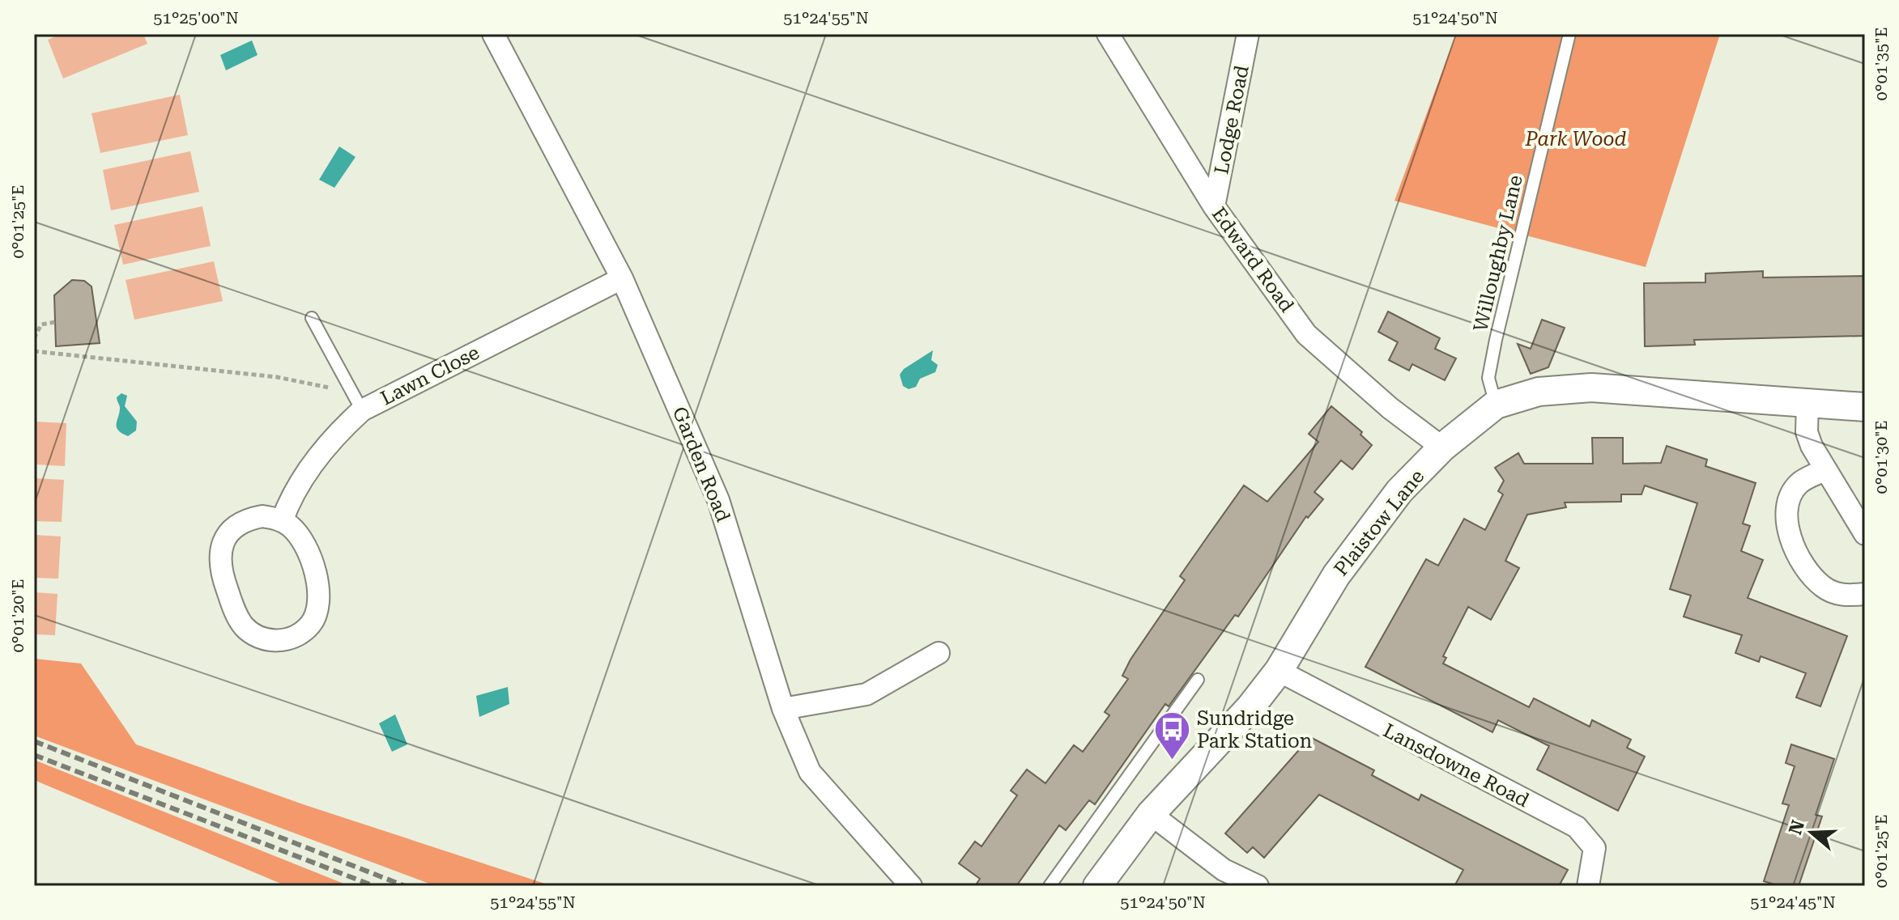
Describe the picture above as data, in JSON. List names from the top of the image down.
{
  "streets": {
    "street": [
      "Lodge Road",
      "Edward Road",
      "Lawn Close",
      "Garden Road",
      "Plaistow Lane",
      "Lansdowne Road"
    ],
    "lane": ["Willoughby Lane"]
  },
  "crossings": [
    ["Lodge Road", "Edward Road"],
    ["Willoughby Lane", "Plaistow Lane"],
    ["Edward Road", "Plaistow Lane"],
    ["Lawn Close", "Garden Road"],
    ["Plaistow Lane", "Lansdowne Road"]
  ],
  "parks": ["Park Wood"],
  "places": {
    "bus stop": ["Sundridge Park Station"]
  },
  "north": "left",
  "coordinates": [
    "51°25'00\"N",
    "51°24'55\"N",
    "51°24'50\"N",
    "0°01'35\"E",
    "0°01'25\"E",
    "0°01'30\"E",
    "0°01'20\"E",
    "51°24'45\"N"
  ]
}
